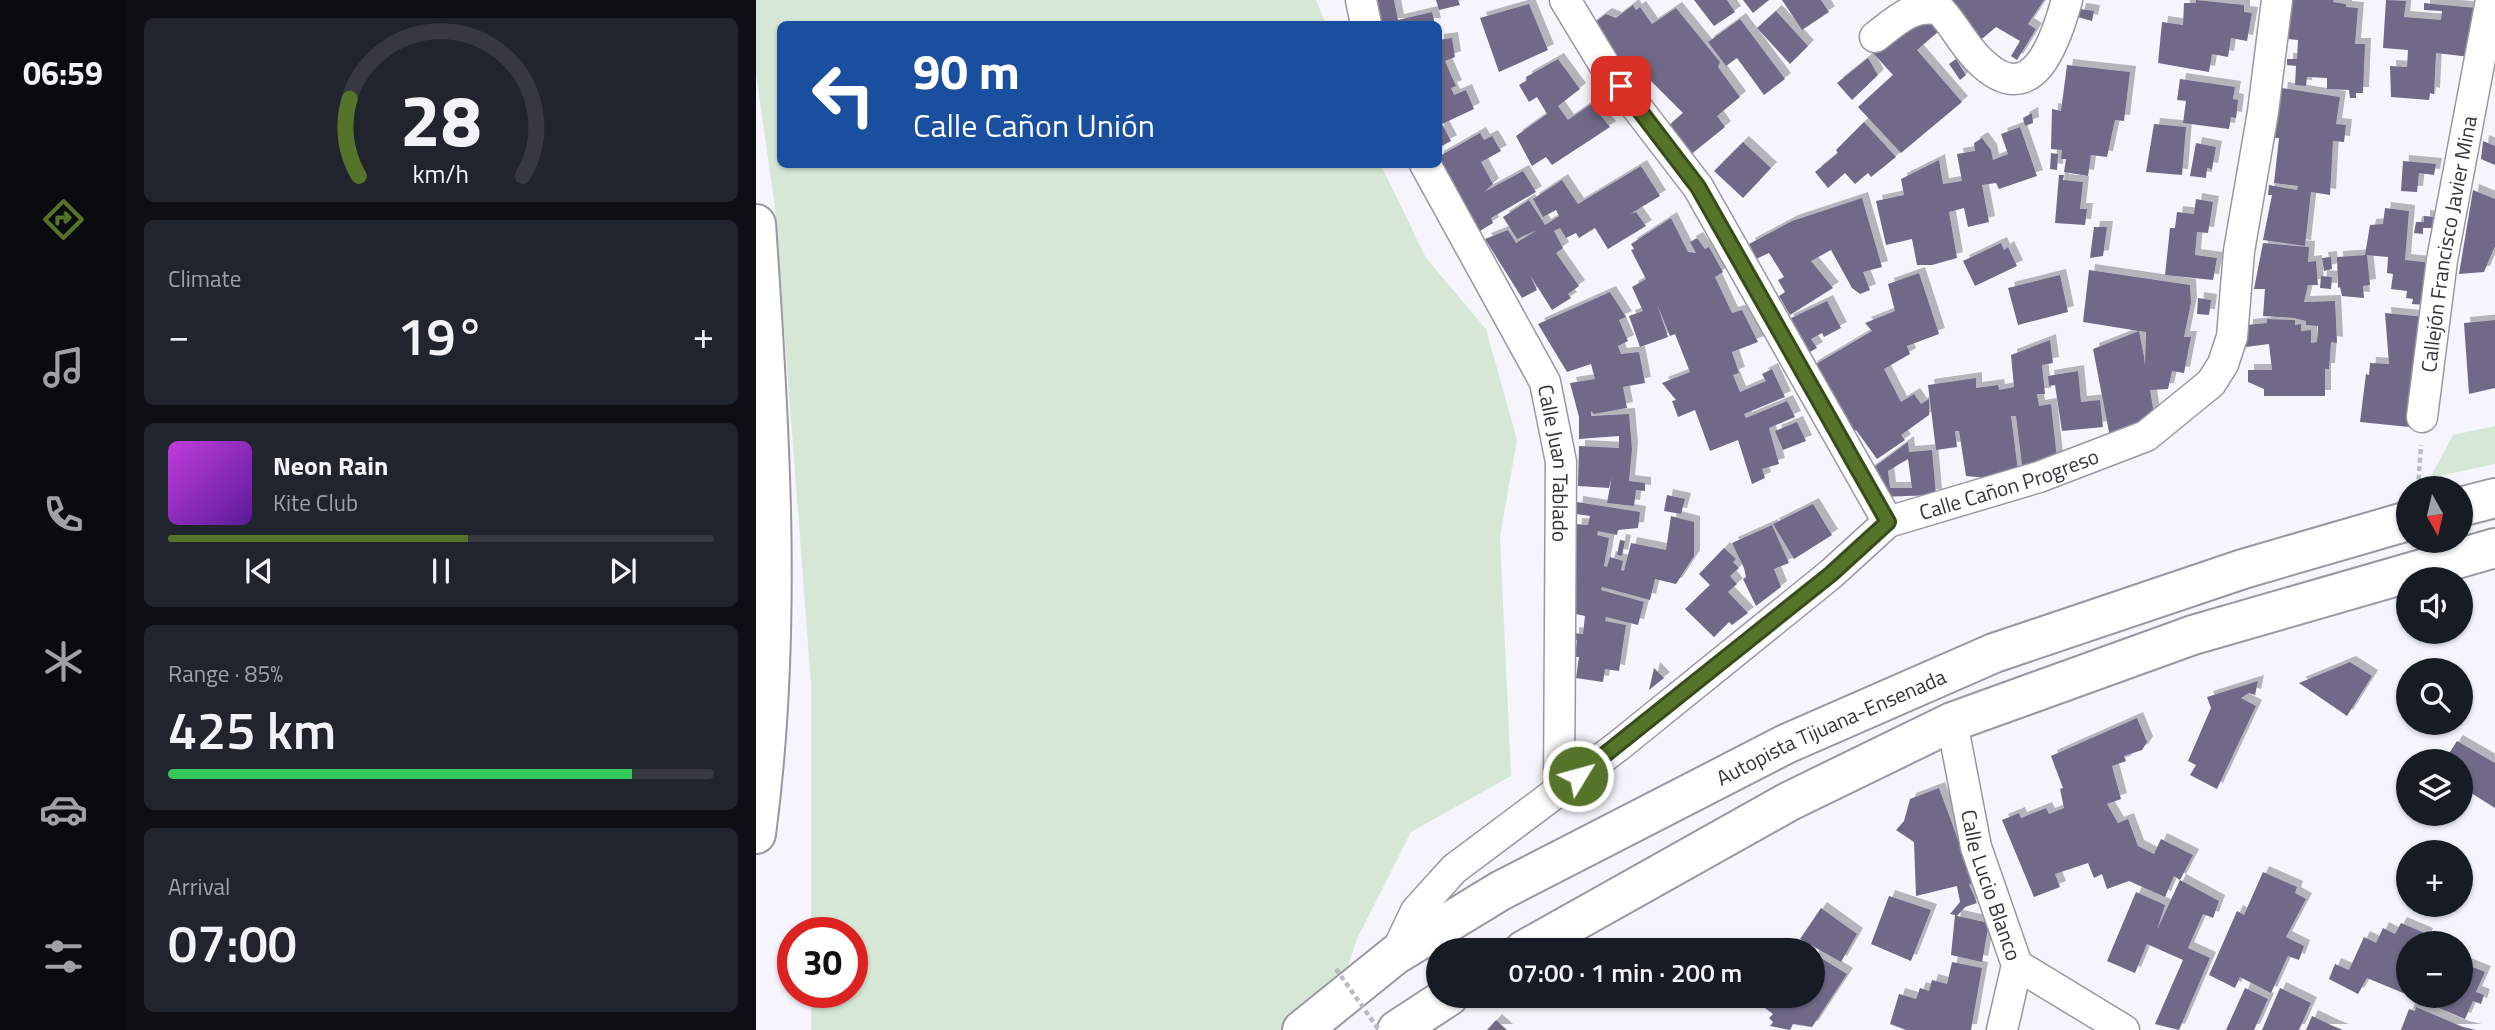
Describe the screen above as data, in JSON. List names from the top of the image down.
{
  "streets": {
    "main road": ["Autopista Tijuana-Ensenada"],
    "street": [
      "Callejón Francisco Javier Mina",
      "Calle Juan Tablado",
      "Calle Cañon Progreso",
      "Calle Lucio Blanco"
    ]
  },
  "crossings": [
    ["Calle Juan Tablado", "Calle Cañon Progreso"],
    ["Calle Cañon Progreso", "Autopista Tijuana-Ensenada"]
  ],
  "north": "bottom",
  "page": {
    "tabs": "06:59",
    "turn": ["90 m", "Calle Cañon Unión"],
    "tile": [
      "Climate",
      ["Range · 85%", "425 km"],
      ["Arrival", "07:00"]
    ],
    "heat": ["−", "19°", "+"],
    "song": ["Neon Rain", "Kite Club"],
    "map_buttons": ["+", "−"],
    "limit": "30",
    "trip": "07:00 · 1 min · 200 m",
    "gauge": ["28", "km/h"]
  }
}
